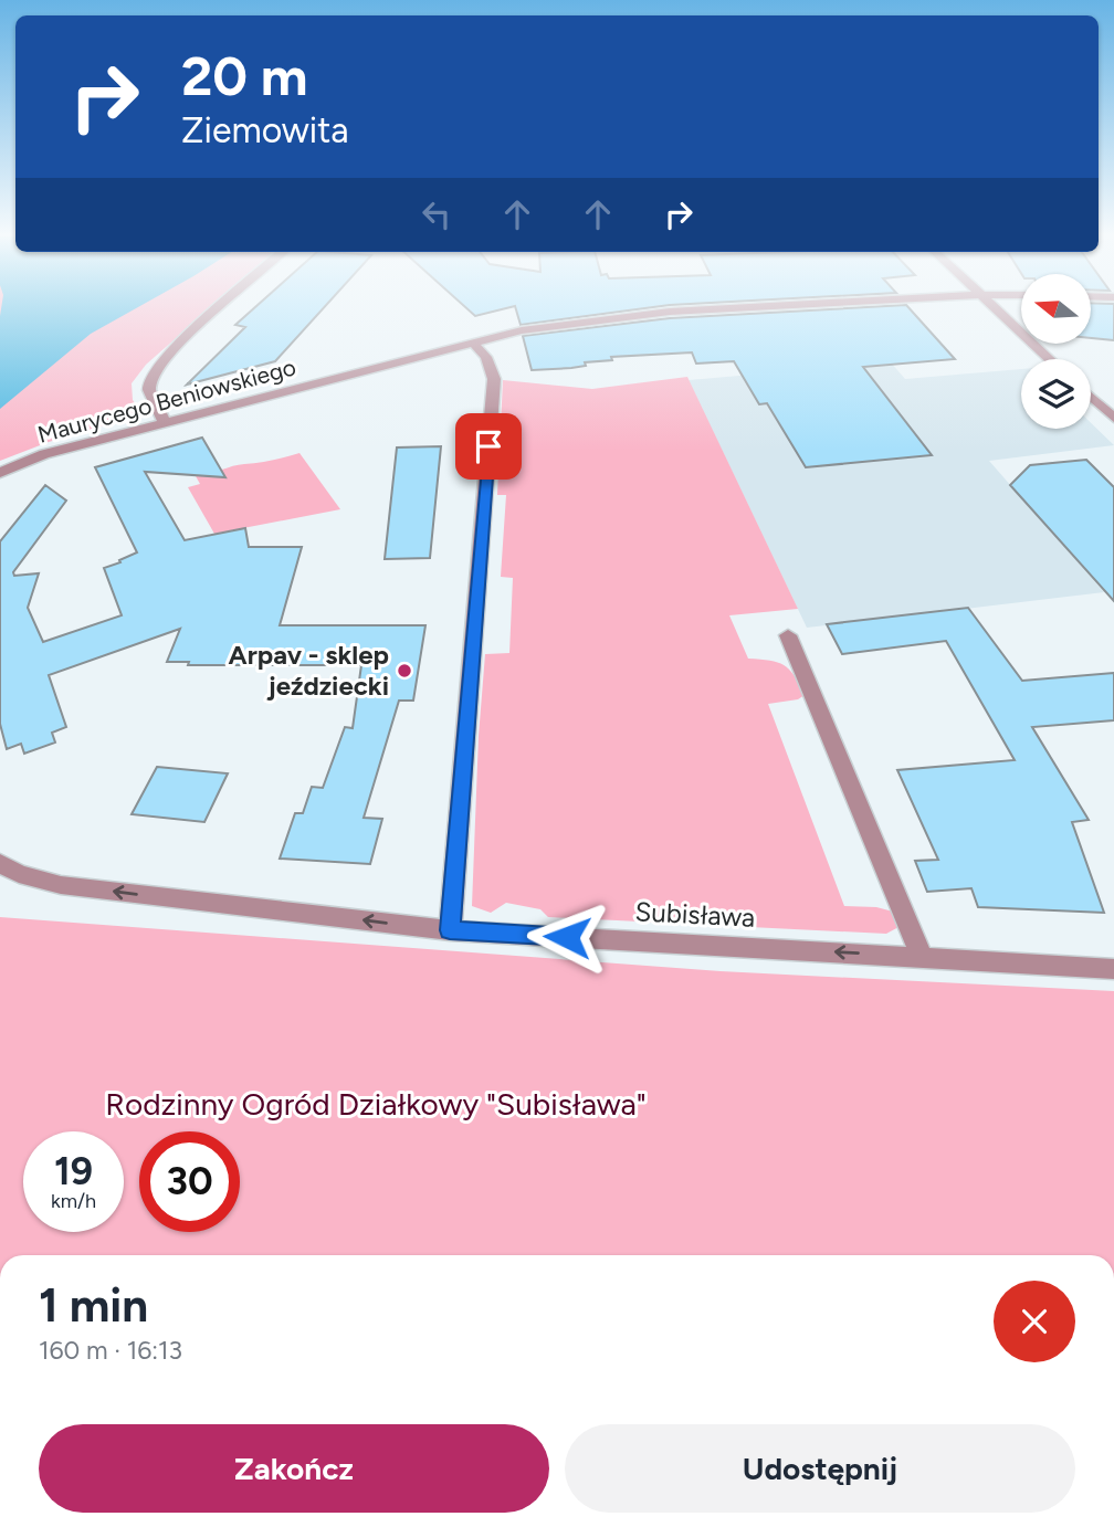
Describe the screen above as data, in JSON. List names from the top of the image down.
{
  "streets": {
    "street": ["Maurycego Beniowskiego", "Subisława"]
  },
  "one_way": ["Subisława"],
  "parks": ["Rodzinny Ogród Działkowy \"Subisława\""],
  "places": ["Arpav - sklep jeździecki"],
  "north": "left",
  "page": {
    "turn": ["20 m", "Ziemowita"],
    "speed": "19 km/h",
    "limit": "30",
    "heading": ["1 min", "160 m · 16:13"],
    "buttons": ["Zakończ", "Udostępnij"]
  }
}
